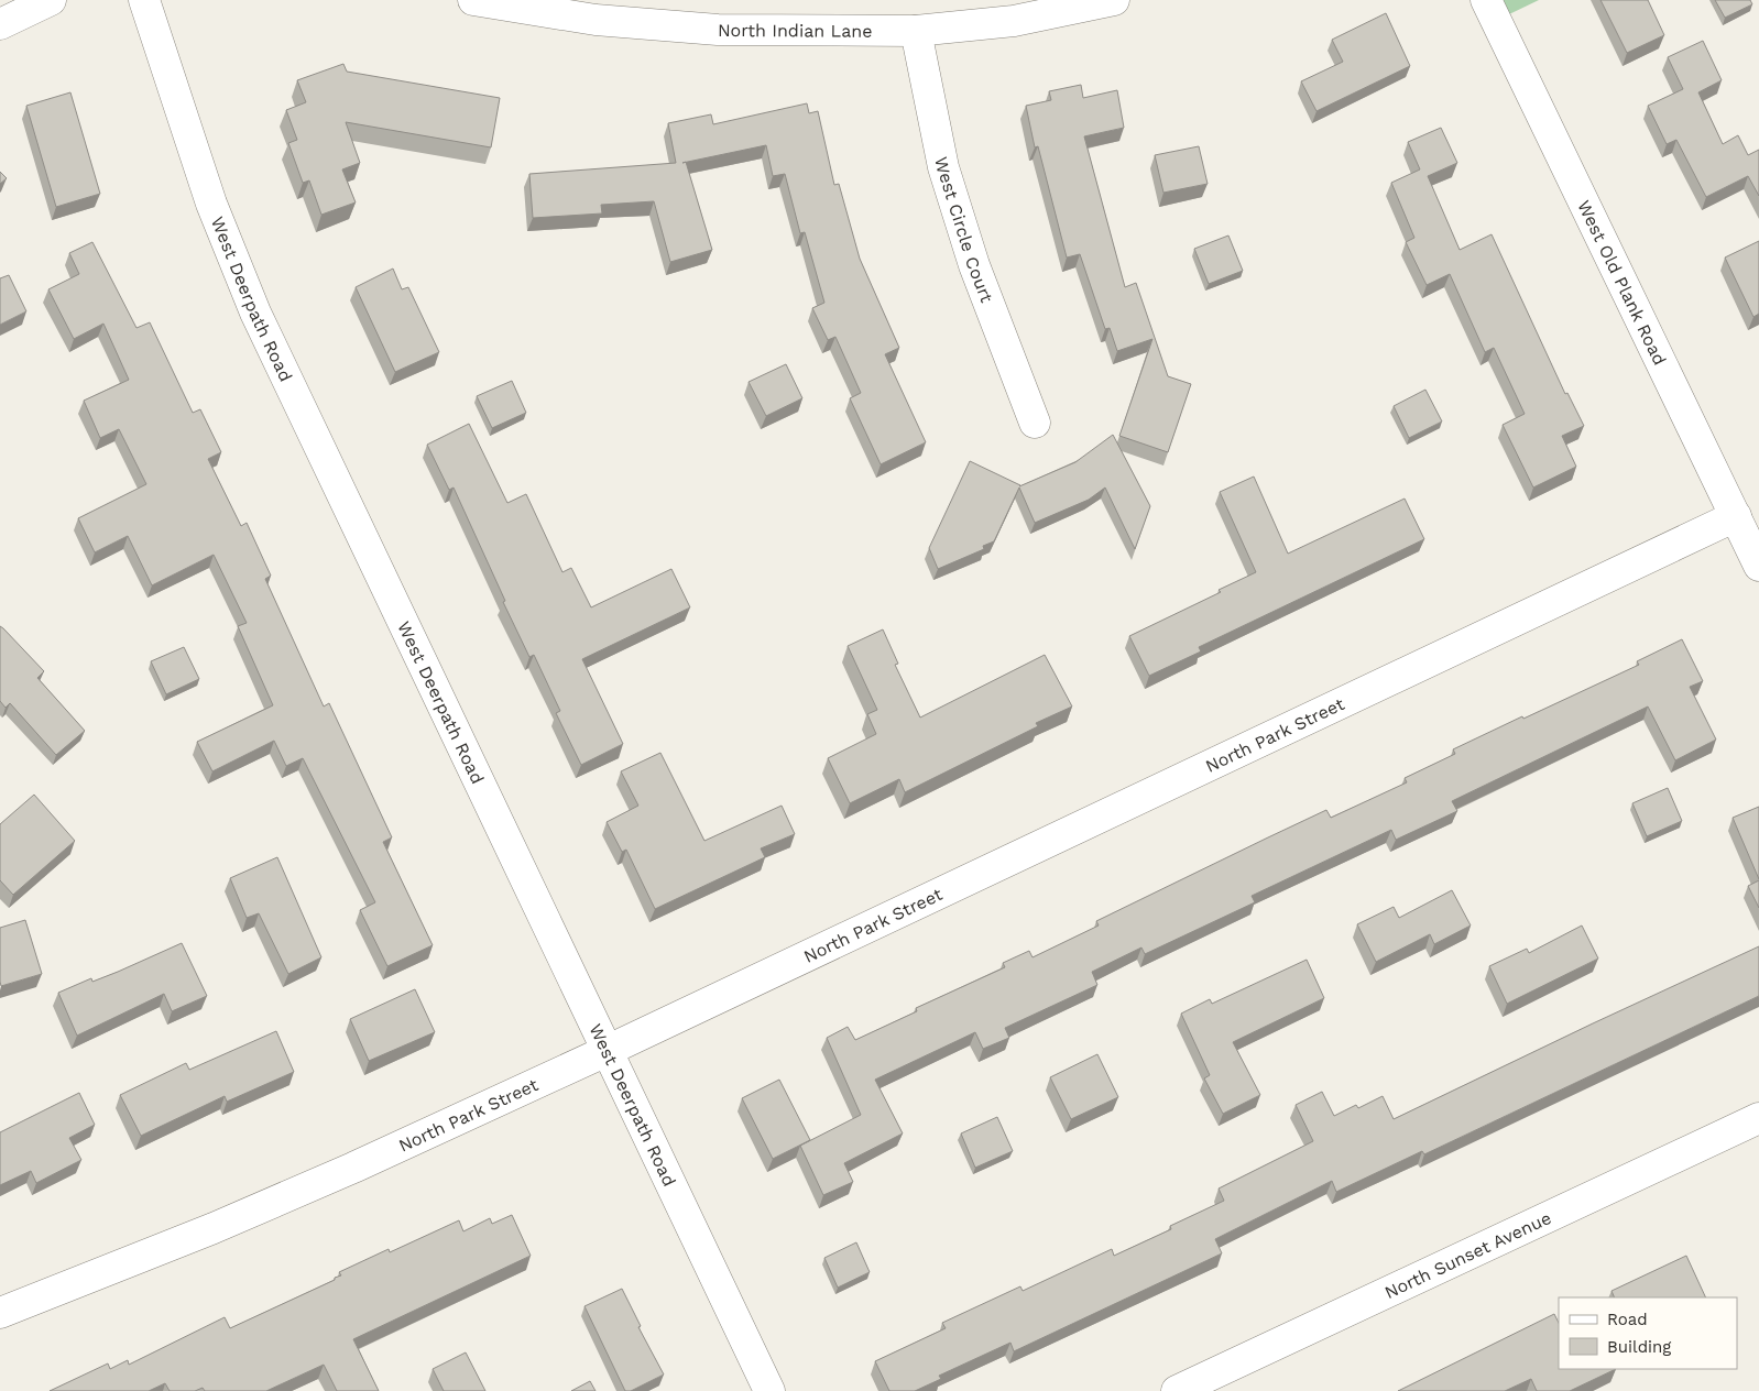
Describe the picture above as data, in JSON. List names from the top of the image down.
{
  "streets": {
    "street": [
      "North Indian Lane",
      "West Circle Court",
      "West Old Plank Road",
      "West Deerpath Road",
      "North Park Street",
      "North Sunset Avenue"
    ]
  },
  "crossings": [
    ["North Indian Lane", "West Circle Court"],
    ["West Old Plank Road", "North Park Street"],
    ["West Deerpath Road", "North Park Street"]
  ],
  "legend": ["Road", "Building"]
}
